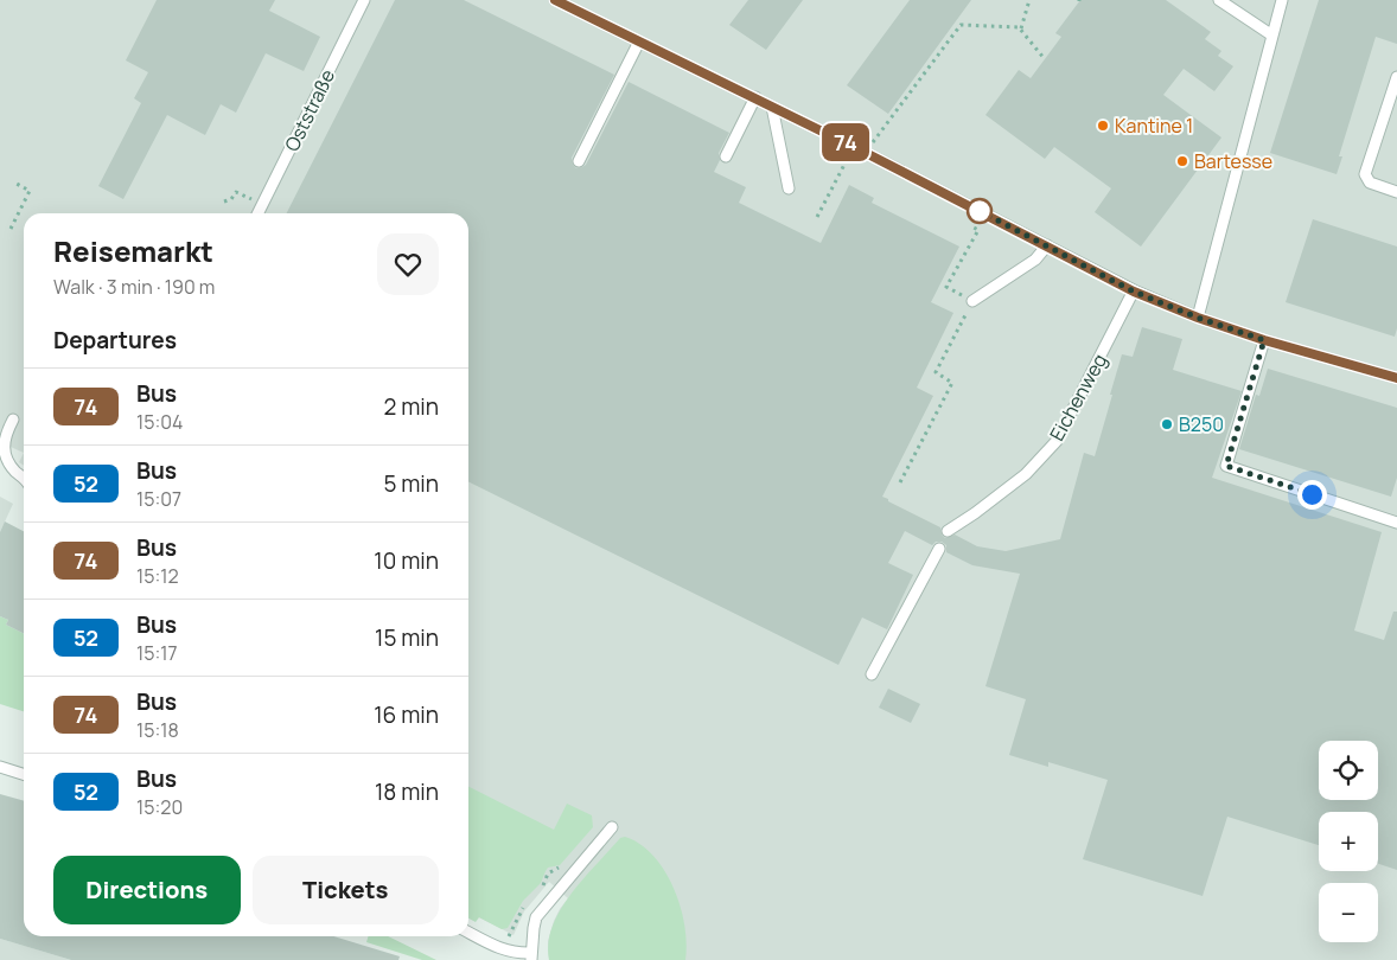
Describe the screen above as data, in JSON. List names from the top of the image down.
{
  "streets": {
    "lane": ["Oststraße", "Eichenweg"]
  },
  "places": ["Kantine 1", "Bartesse", "B250"],
  "lines": ["bus line 74"],
  "page": {
    "on_map": "74",
    "heading": [
      ["Reisemarkt", "Walk · 3 min · 190 m"],
      "Departures"
    ],
    "list": [
      {
        "mark": "74",
        "name": "Bus",
        "note": "15:04",
        "value": "2 min"
      },
      {
        "mark": "52",
        "name": "Bus",
        "note": "15:07",
        "value": "5 min"
      },
      {
        "mark": "74",
        "name": "Bus",
        "note": "15:12",
        "value": "10 min"
      },
      {
        "mark": "52",
        "name": "Bus",
        "note": "15:17",
        "value": "15 min"
      },
      {
        "mark": "74",
        "name": "Bus",
        "note": "15:18",
        "value": "16 min"
      },
      {
        "mark": "52",
        "name": "Bus",
        "note": "15:20",
        "value": "18 min"
      }
    ],
    "map_buttons": ["+", "−"],
    "buttons": ["Directions", "Tickets"]
  }
}
